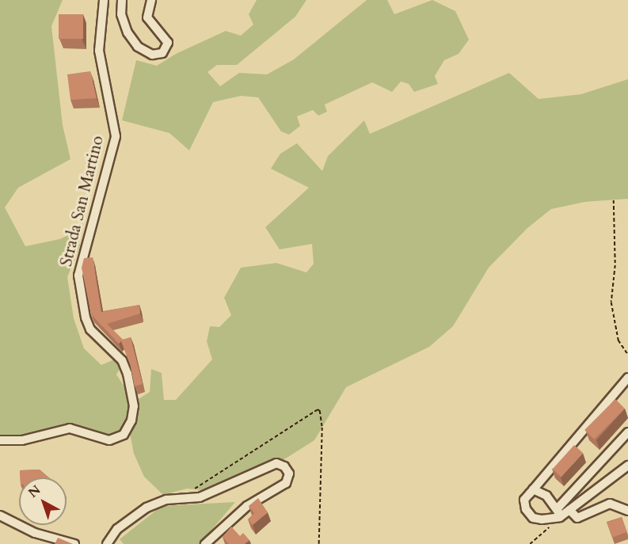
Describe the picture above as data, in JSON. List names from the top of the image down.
{
  "streets": {
    "street": ["Strada San Martino"]
  },
  "north": "top left"
}
